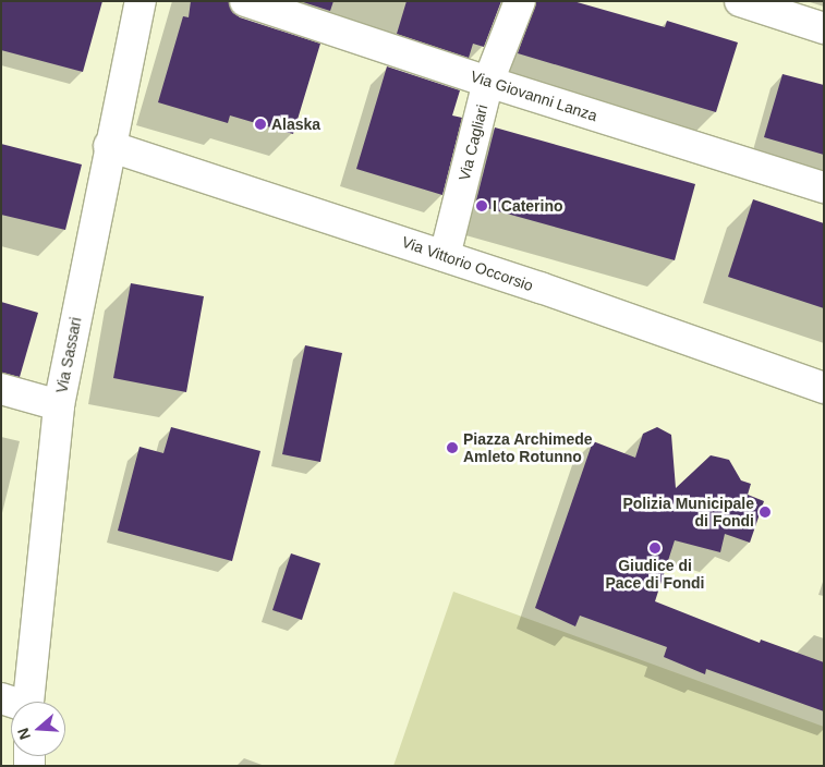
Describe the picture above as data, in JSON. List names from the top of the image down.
{
  "streets": {
    "street": [
      "Via Giovanni Lanza",
      "Via Cagliari",
      "Via Vittorio Occorsio",
      "Via Sassari"
    ]
  },
  "crossings": [
    ["Via Giovanni Lanza", "Via Cagliari"],
    ["Via Cagliari", "Via Vittorio Occorsio"],
    ["Via Vittorio Occorsio", "Via Sassari"]
  ],
  "places": [
    "Alaska",
    "I Caterino",
    "Piazza Archimede Amleto Rotunno",
    "Polizia Municipale di Fondi",
    "Giudice di Pace di Fondi"
  ],
  "north": "left"
}
